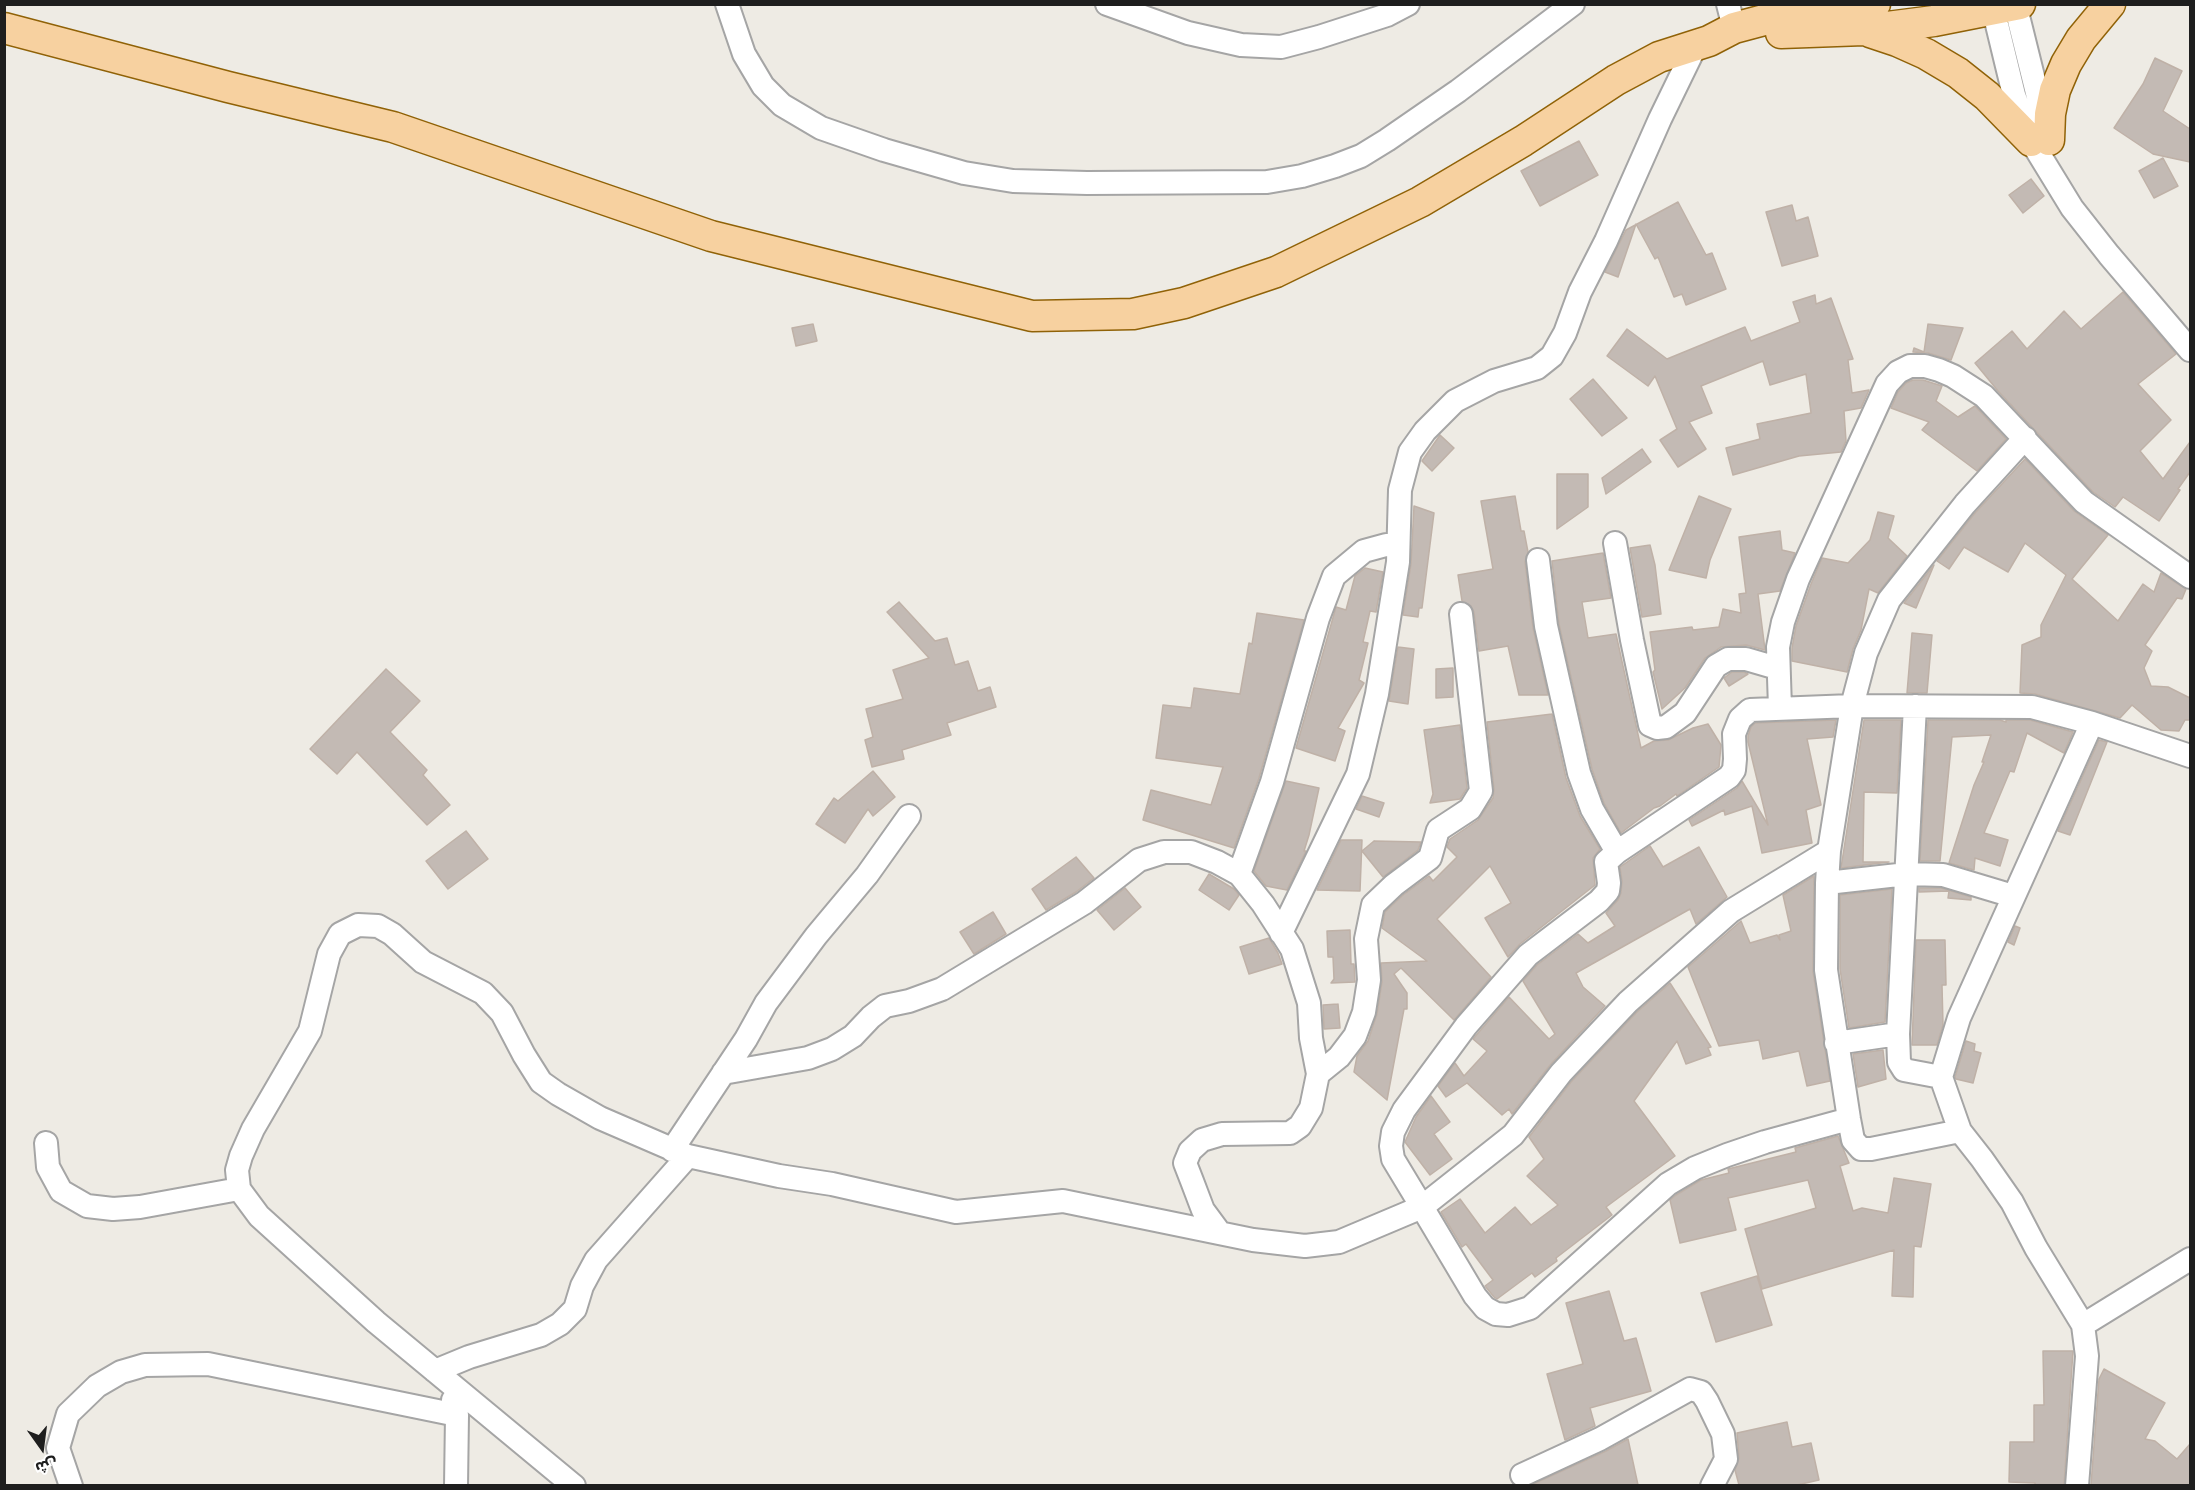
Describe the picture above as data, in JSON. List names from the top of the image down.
{
  "north": "bottom"
}
